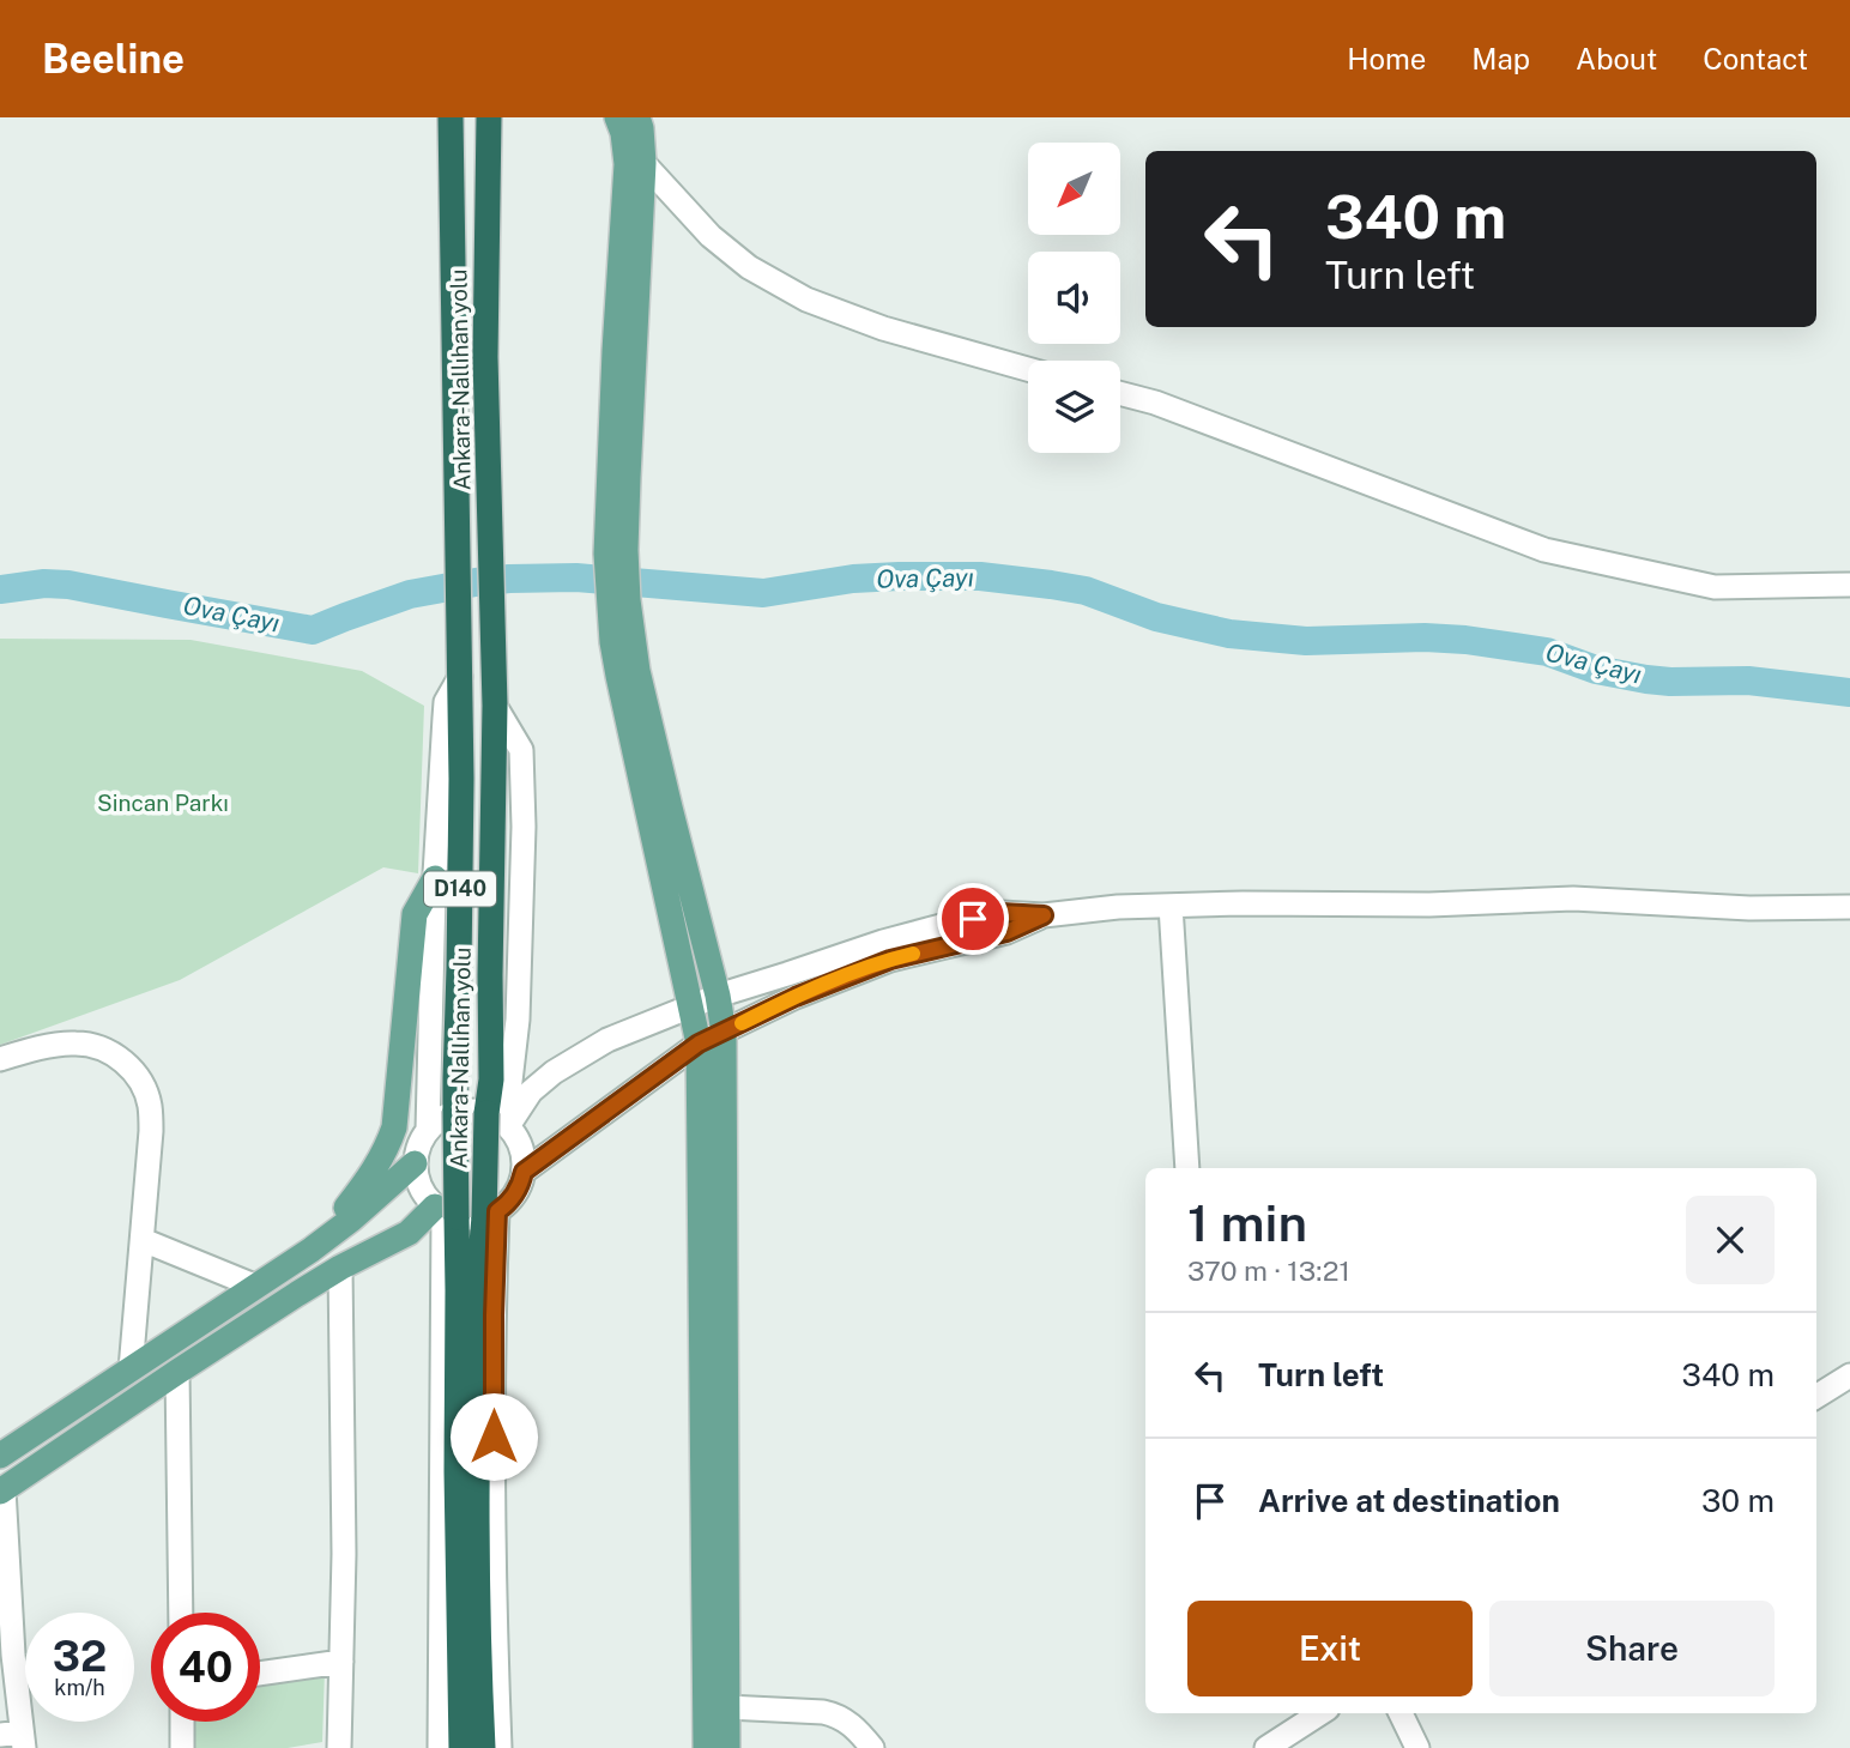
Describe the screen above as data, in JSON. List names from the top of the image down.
{
  "streets": {
    "highway": ["Ankara-Nallıhan yolu", "D140"]
  },
  "water": ["Ova Çayı"],
  "parks": ["Sincan Parkı"],
  "north": "bottom left",
  "page": {
    "header": "Beeline",
    "nav": [
      "Home",
      "Map",
      "About",
      "Contact"
    ],
    "turn": ["340 m", "Turn left"],
    "heading": ["1 min", "370 m · 13:21"],
    "list": [
      {
        "name": "Turn left",
        "value": "340 m"
      },
      {
        "name": "Arrive at destination",
        "value": "30 m"
      }
    ],
    "buttons": ["Exit", "Share"],
    "speed": "32 km/h",
    "limit": "40"
  }
}
